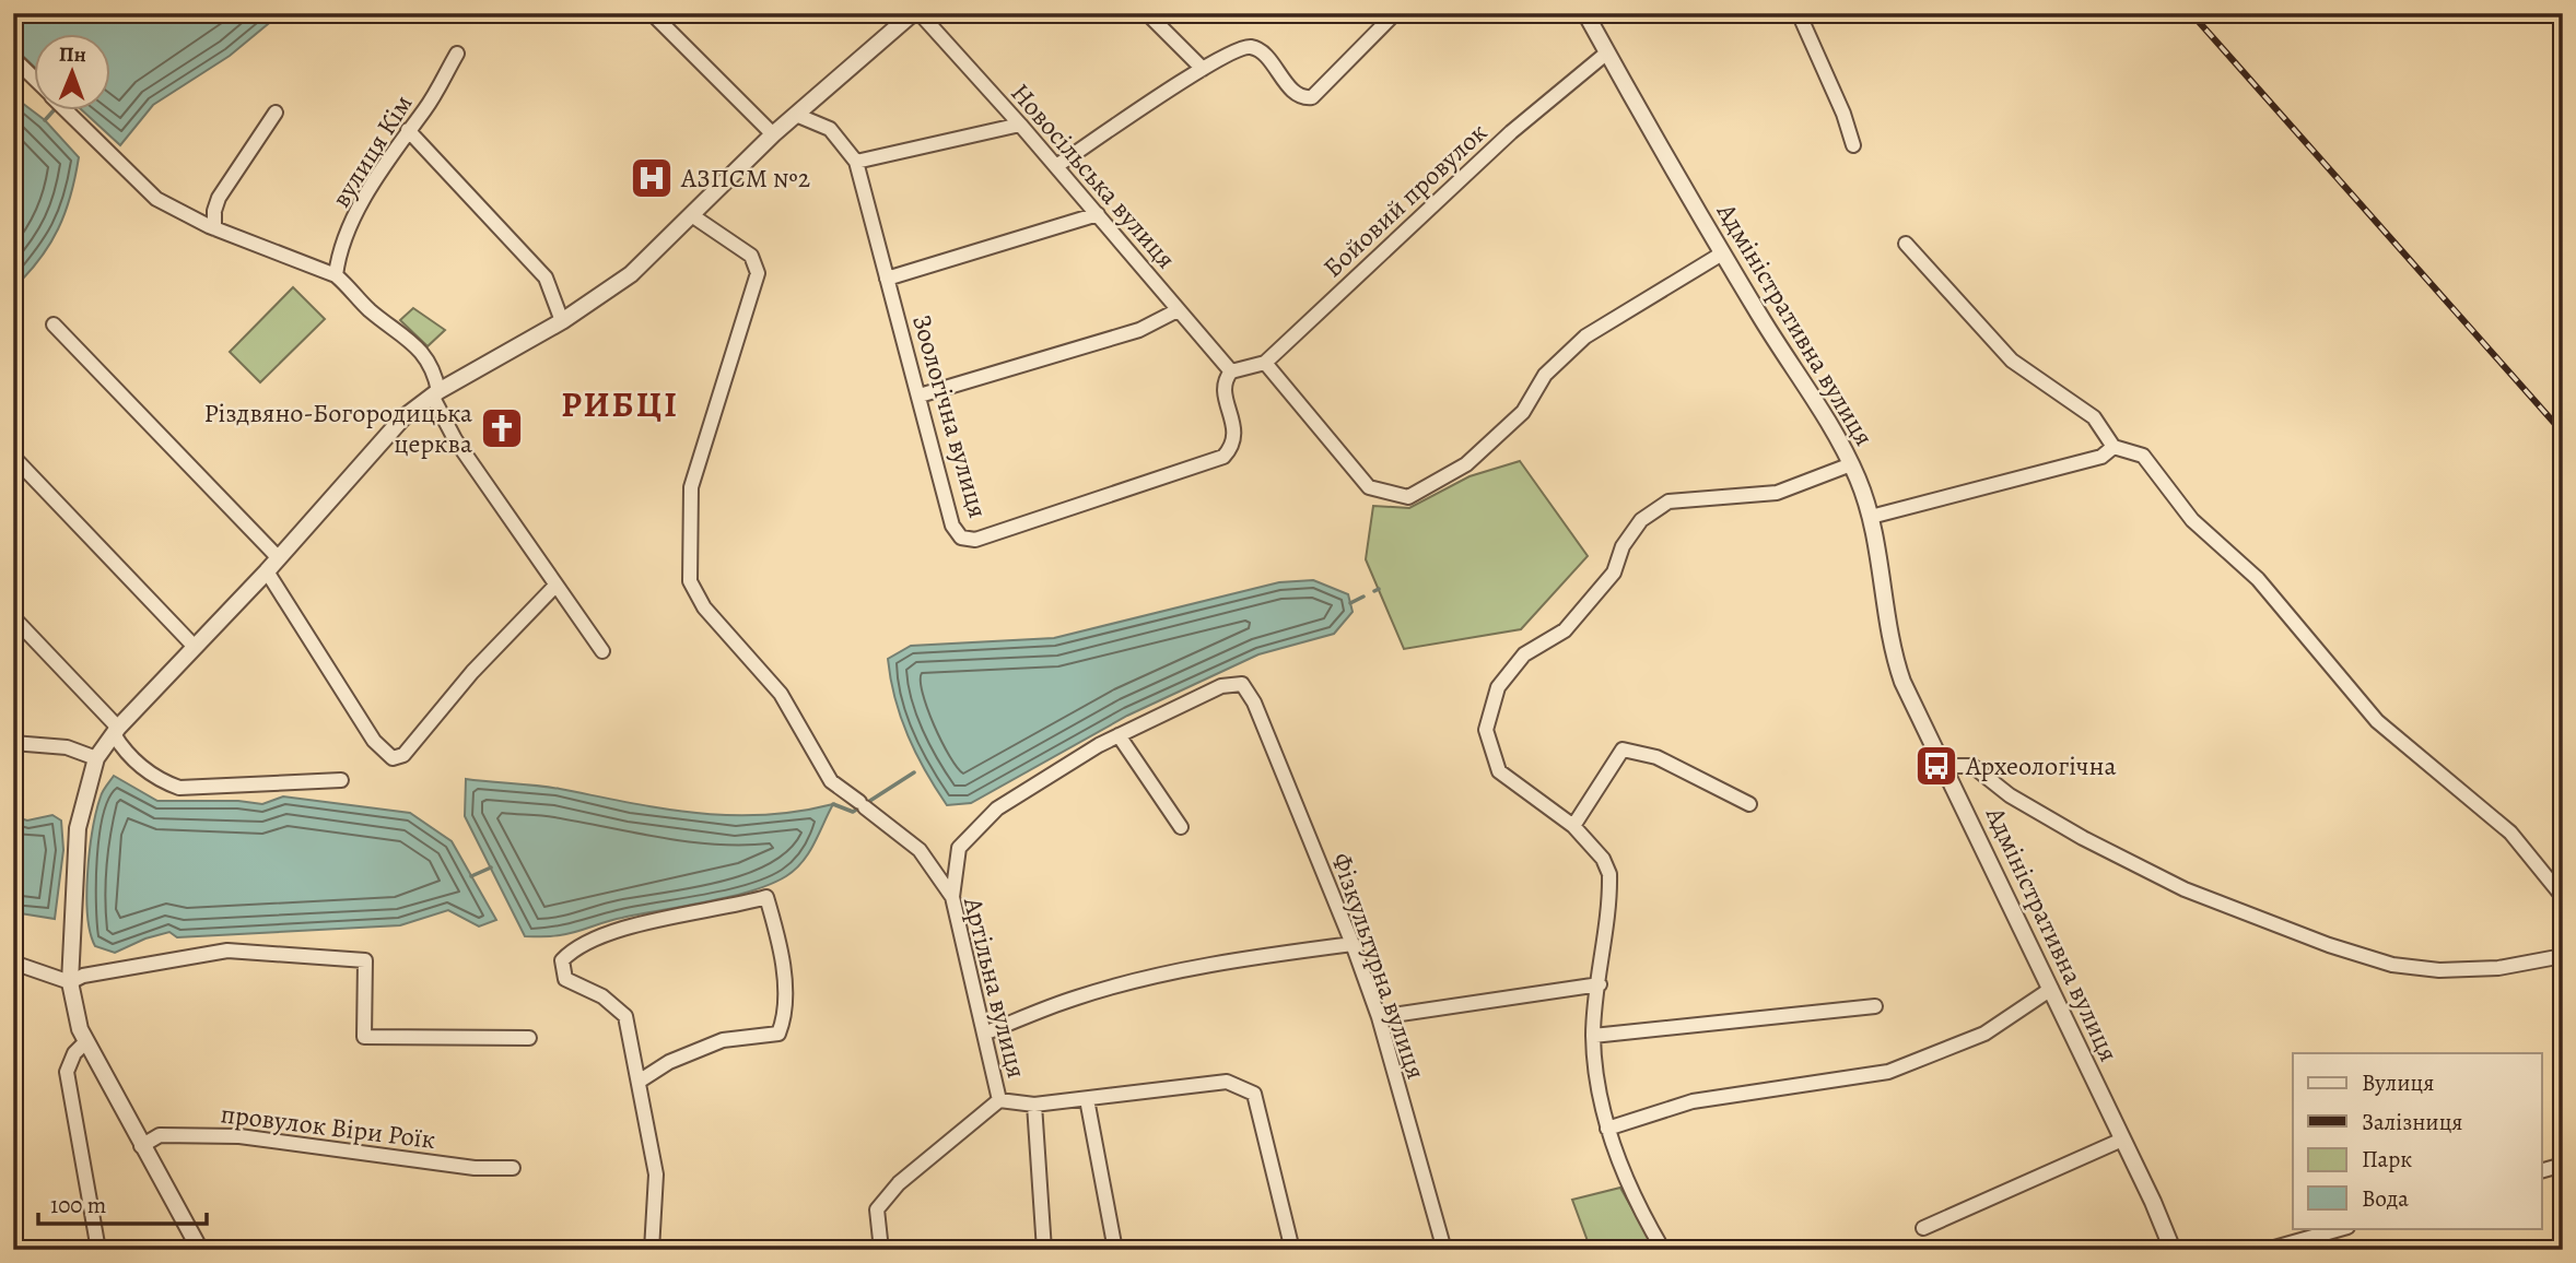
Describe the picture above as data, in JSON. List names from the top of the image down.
{
  "streets": {
    "street": [
      "вулиця Кім",
      "Новосільська вулиця",
      "Бойовий провулок",
      "Адміністративна вулиця",
      "Зоологічна вулиця",
      "Фізкультурна вулиця",
      "Артільна вулиця",
      "провулок Віри Роїк"
    ]
  },
  "crossings": [
    ["Новосільська вулиця", "Бойовий провулок"],
    ["Новосільська вулиця", "Зоологічна вулиця"],
    ["Бойовий провулок", "Адміністративна вулиця"],
    ["Бойовий провулок", "Зоологічна вулиця"]
  ],
  "districts": ["РИБЦІ"],
  "places": {
    "hospital": ["АЗПСМ №2"],
    "church": ["Різдвяно-Богородицька церква"],
    "bus stop": ["Археологічна"]
  },
  "legend": [
    "Вулиця",
    "Залізниця",
    "Парк",
    "Вода"
  ],
  "scale_bar": "100 m",
  "north": "top"
}
